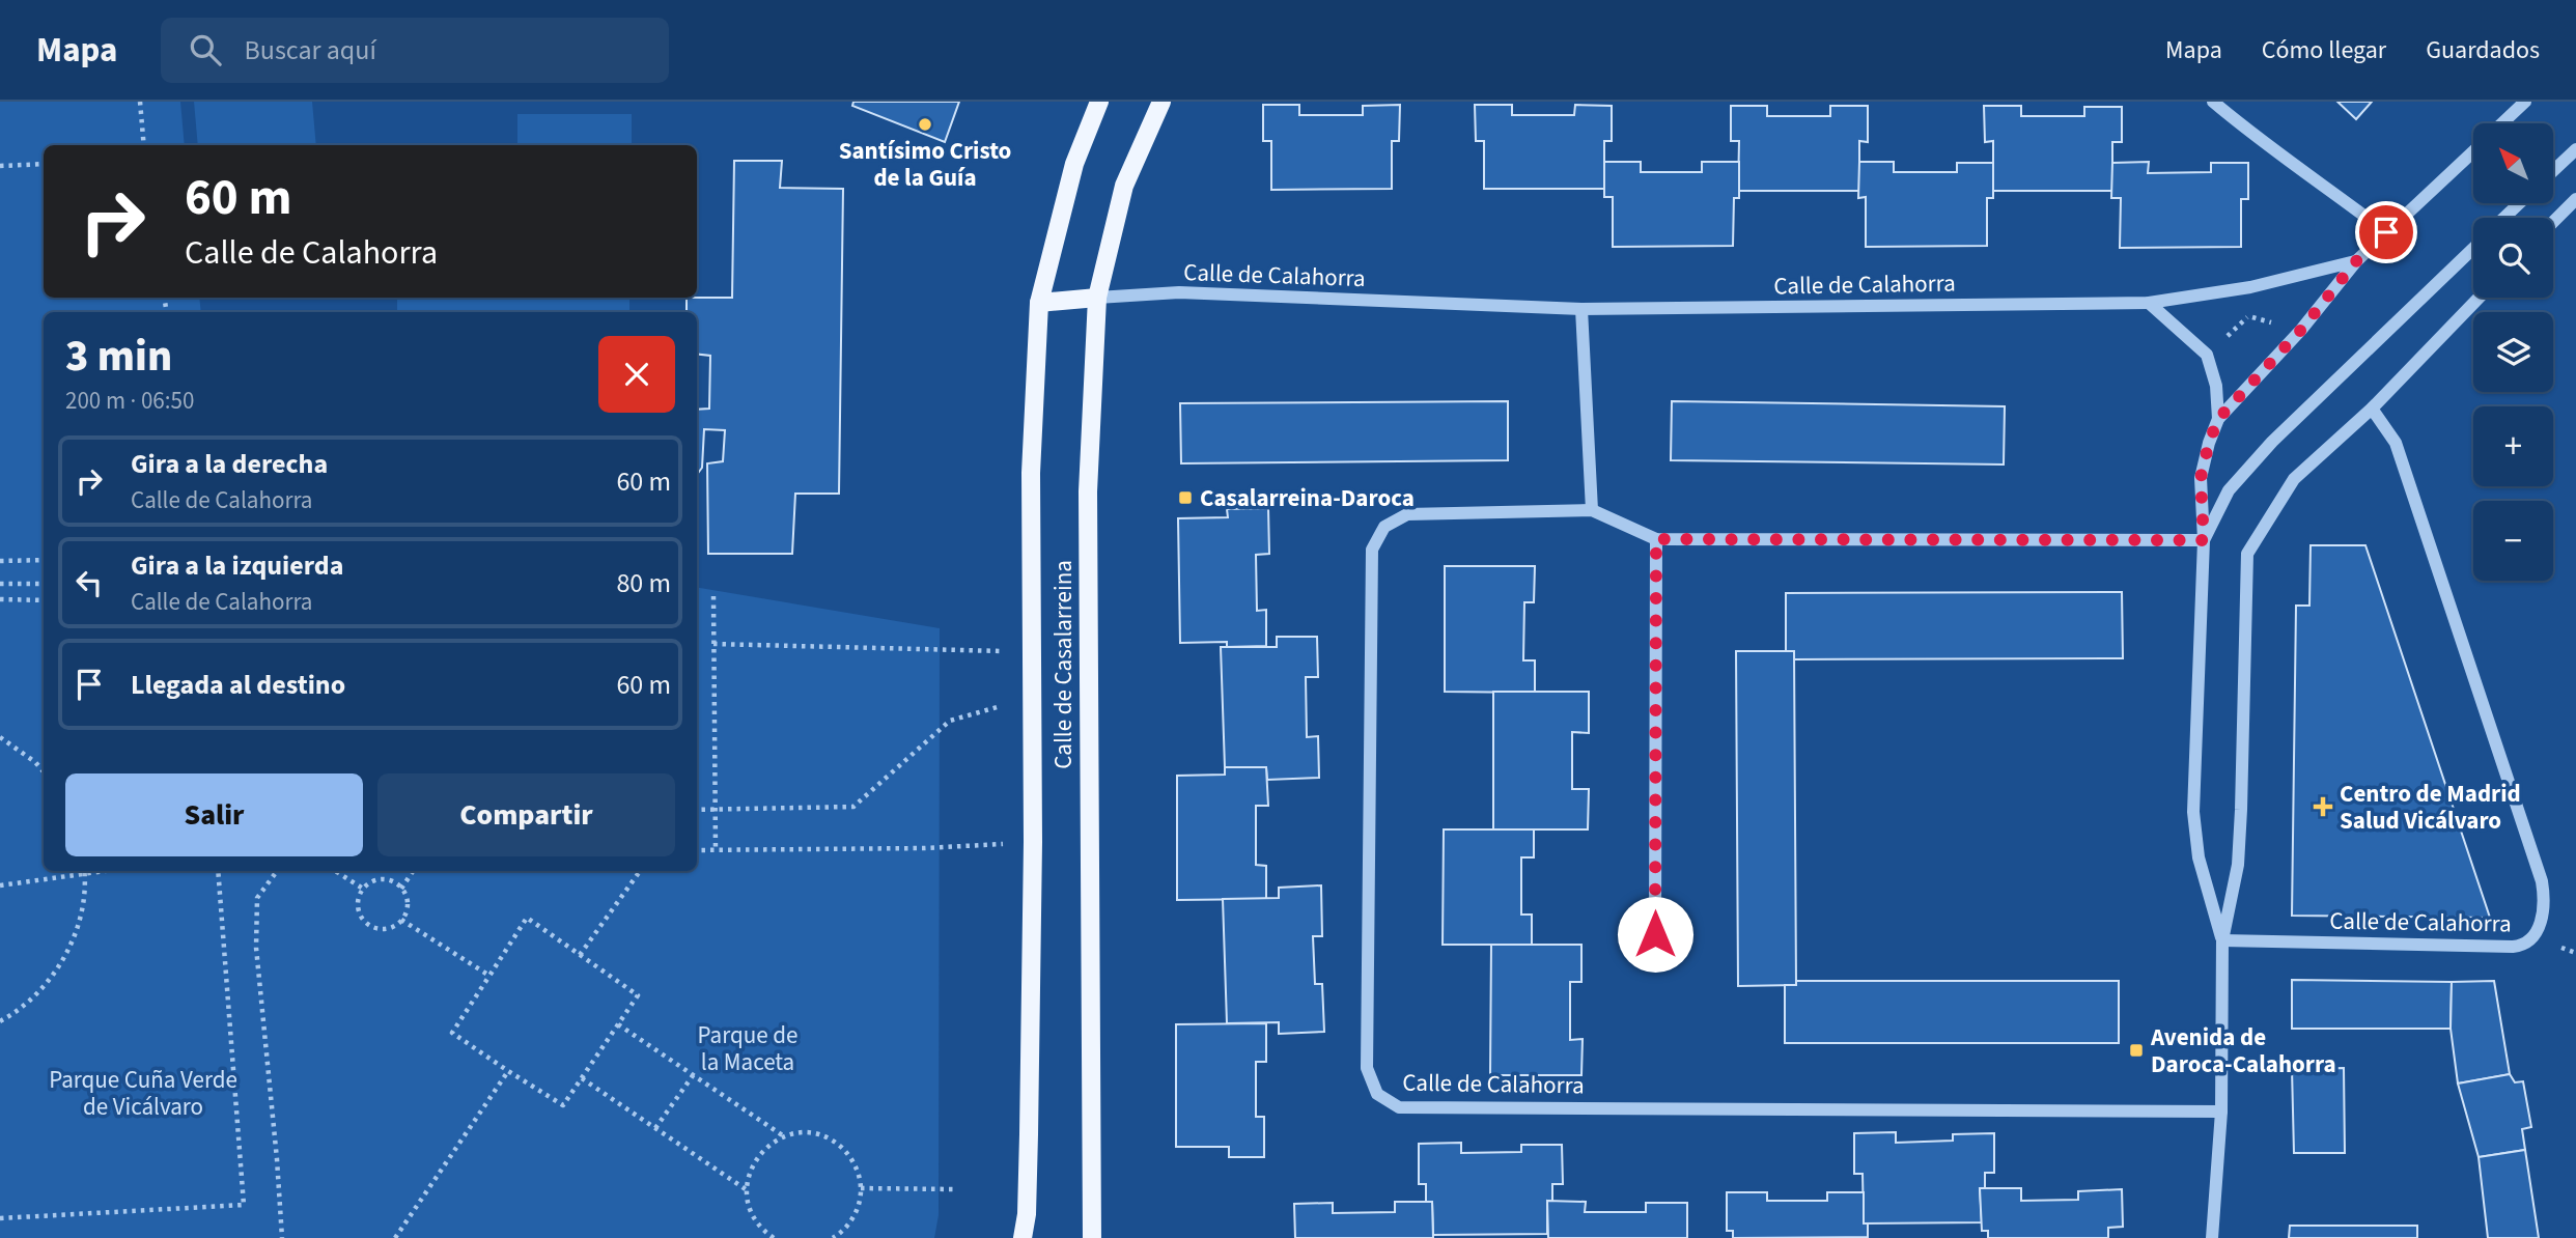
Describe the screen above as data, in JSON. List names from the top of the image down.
{
  "streets": {
    "main road": ["Calle de Casalarreina"],
    "street": ["Calle de Calahorra"]
  },
  "crossings": [
    ["Calle de Calahorra", "Calle de Casalarreina"]
  ],
  "parks": ["Parque de la Maceta", "Parque Cuña Verde de Vicálvaro"],
  "places": {
    "other": ["Santísimo Cristo de la Guía"],
    "transit": ["Casalarreina-Daroca", "Avenida de Daroca-Calahorra"],
    "health": ["Centro de Madrid Salud Vicálvaro"]
  },
  "north": "top left",
  "page": {
    "header": "Mapa",
    "search": "Buscar aquí",
    "nav": ["Mapa", "Cómo llegar", "Guardados"],
    "map_buttons": ["+", "−"],
    "turn": ["60 m", "Calle de Calahorra"],
    "heading": ["3 min", "200 m · 06:50"],
    "list": [
      {
        "name": "Gira a la derecha",
        "note": "Calle de Calahorra",
        "value": "60 m"
      },
      {
        "name": "Gira a la izquierda",
        "note": "Calle de Calahorra",
        "value": "80 m"
      },
      {
        "name": "Llegada al destino",
        "value": "60 m"
      }
    ],
    "buttons": ["Salir", "Compartir"]
  }
}
